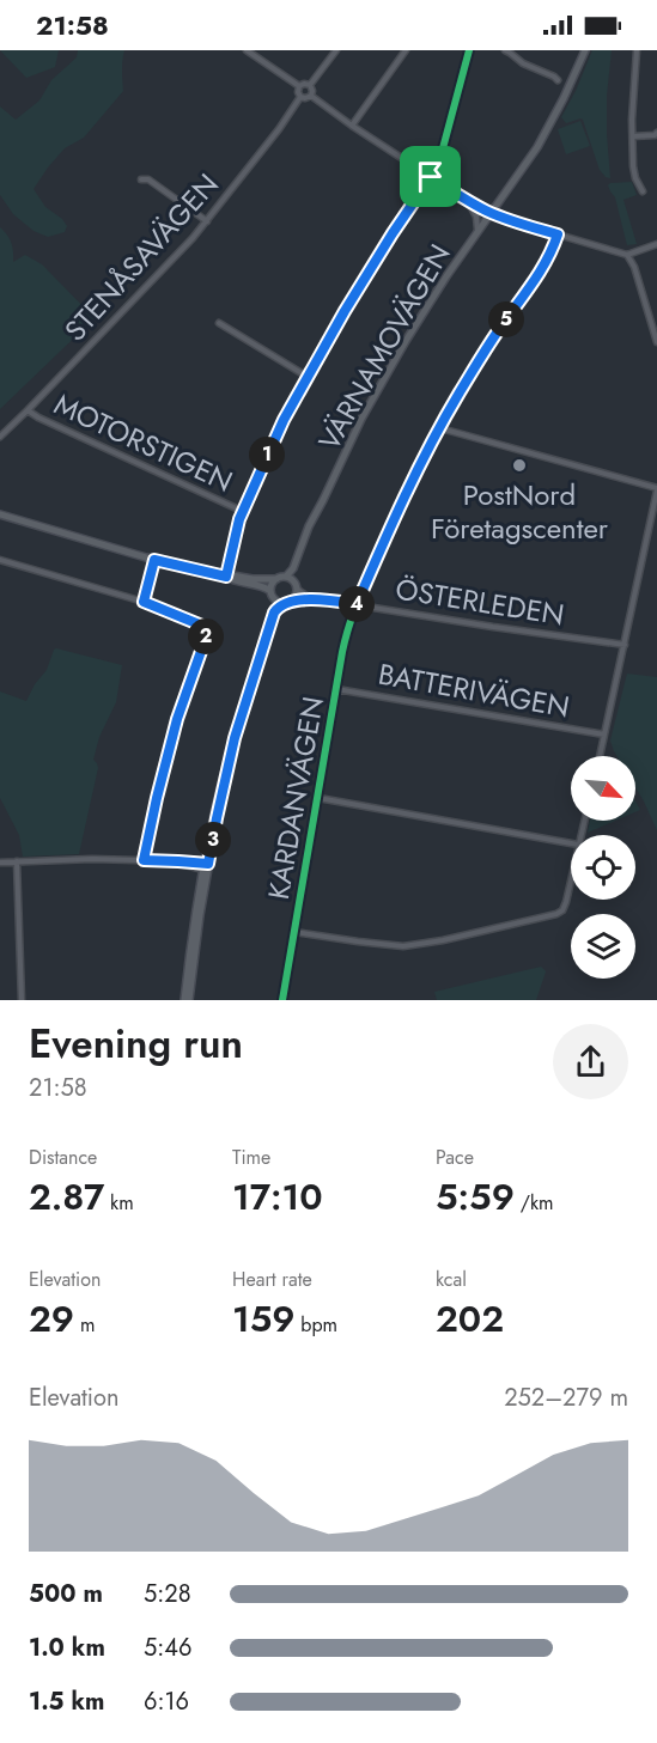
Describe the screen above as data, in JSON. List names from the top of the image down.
{
  "streets": {
    "main road": ["VÄRNAMOVÄGEN"],
    "street": [
      "STENÅSAVÄGEN",
      "MOTORSTIGEN",
      "ÖSTERLEDEN",
      "BATTERIVÄGEN",
      "KARDANVÄGEN"
    ]
  },
  "crossings": [
    ["STENÅSAVÄGEN", "MOTORSTIGEN"],
    ["VÄRNAMOVÄGEN", "ÖSTERLEDEN"],
    ["ÖSTERLEDEN", "KARDANVÄGEN"],
    ["BATTERIVÄGEN", "KARDANVÄGEN"]
  ],
  "places": ["PostNord Företagscenter"],
  "north": "bottom right",
  "page": {
    "status": "21:58",
    "pins": [
      "5",
      "1",
      "4",
      "2",
      "3"
    ],
    "heading": ["Evening run", "21:58"],
    "stats": [
      ["Distance", "2.87 km"],
      ["Time", "17:10"],
      ["Pace", "5:59 /km"],
      ["Elevation", "29 m"],
      ["Heart rate", "159 bpm"],
      ["kcal", "202"]
    ],
    "chart": ["Elevation", "252–279 m"],
    "list": [
      {
        "name": "500 m",
        "note": "5:28"
      },
      {
        "name": "1.0 km",
        "note": "5:46"
      },
      {
        "name": "1.5 km",
        "note": "6:16"
      }
    ]
  }
}
